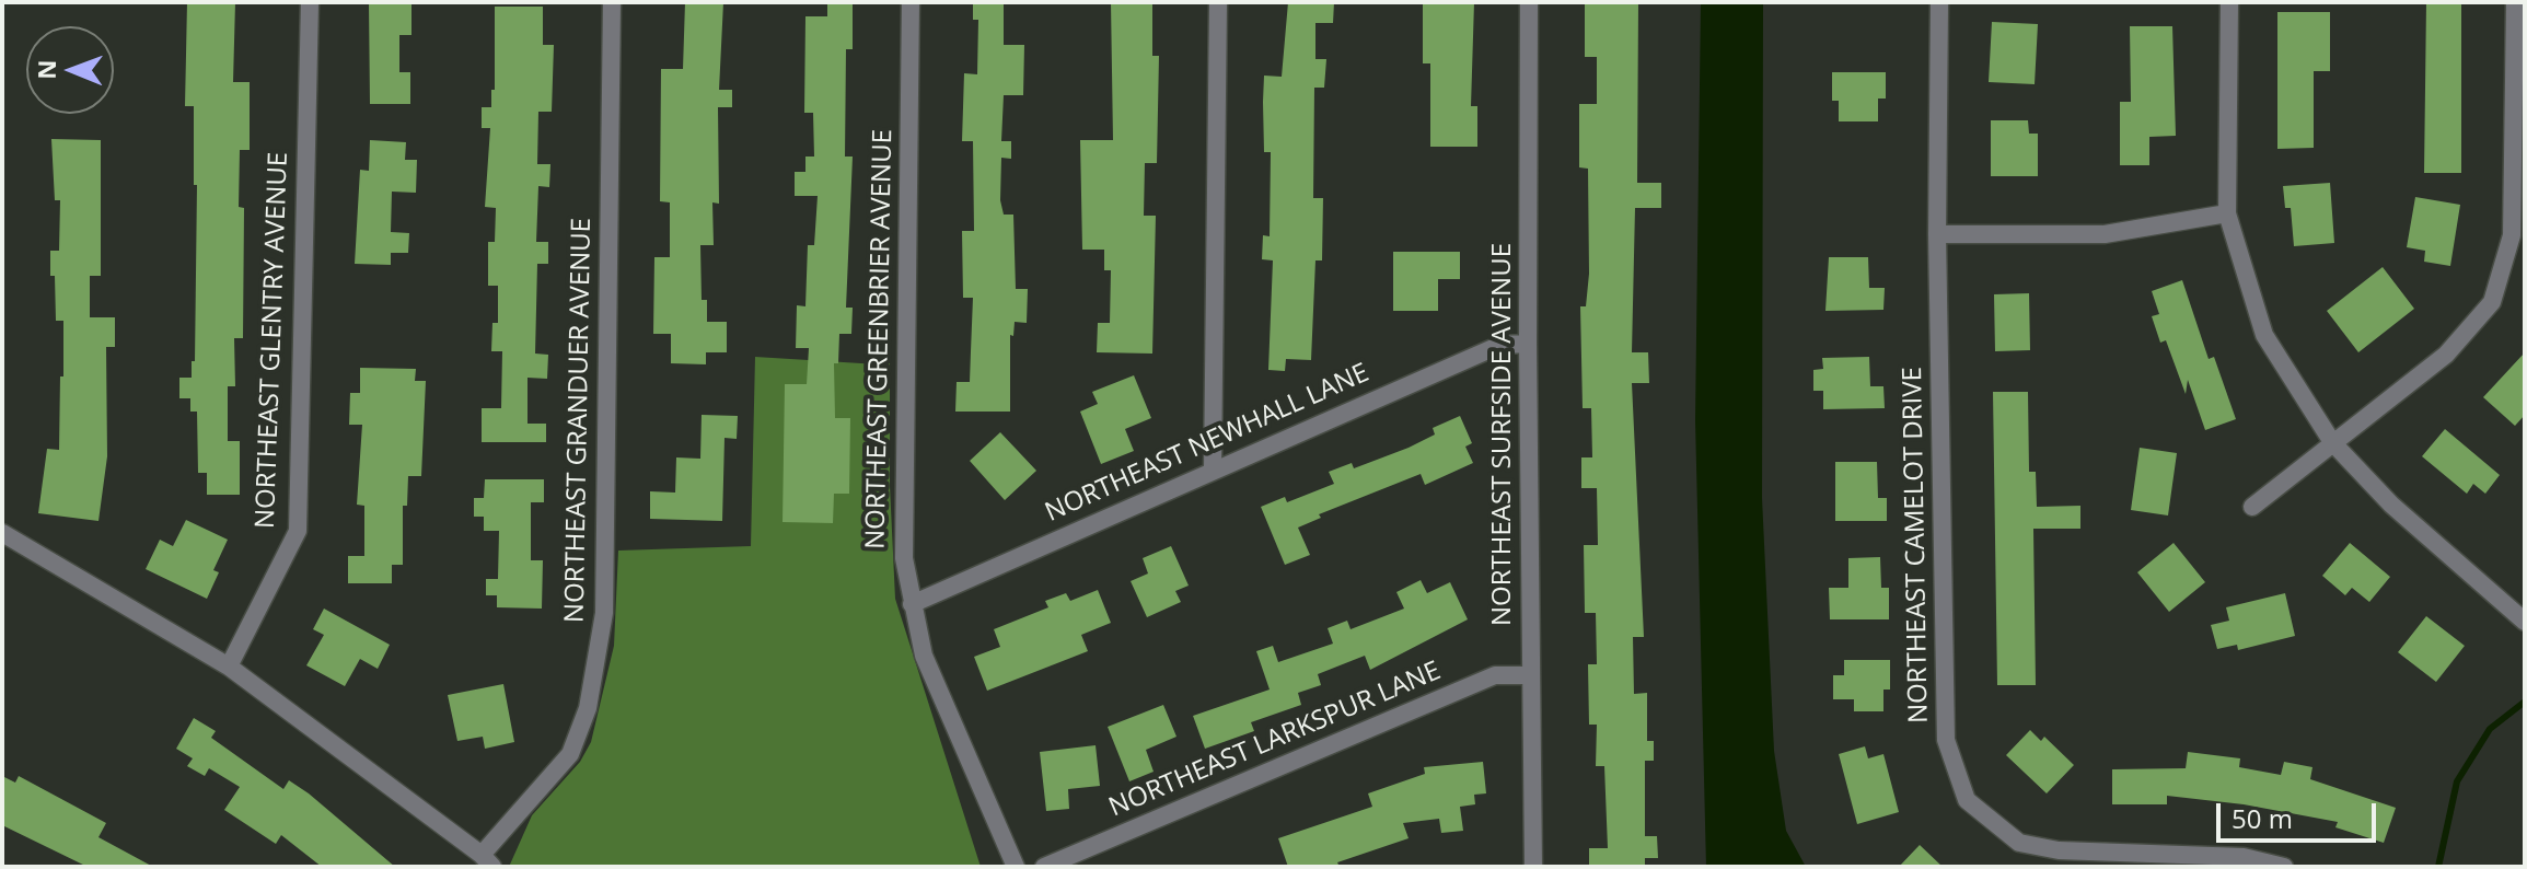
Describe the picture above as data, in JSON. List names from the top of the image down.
{
  "streets": {
    "street": [
      "NORTHEAST GREENBRIER AVENUE",
      "NORTHEAST GLENTRY AVENUE",
      "NORTHEAST GRANDUER AVENUE",
      "NORTHEAST SURFSIDE AVENUE",
      "NORTHEAST NEWHALL LANE",
      "NORTHEAST CAMELOT DRIVE",
      "NORTHEAST LARKSPUR LANE"
    ]
  },
  "crossings": [
    ["NORTHEAST GREENBRIER AVENUE", "NORTHEAST NEWHALL LANE"],
    ["NORTHEAST SURFSIDE AVENUE", "NORTHEAST NEWHALL LANE"],
    ["NORTHEAST SURFSIDE AVENUE", "NORTHEAST LARKSPUR LANE"]
  ],
  "scale_bar": "50 m",
  "north": "left"
}
